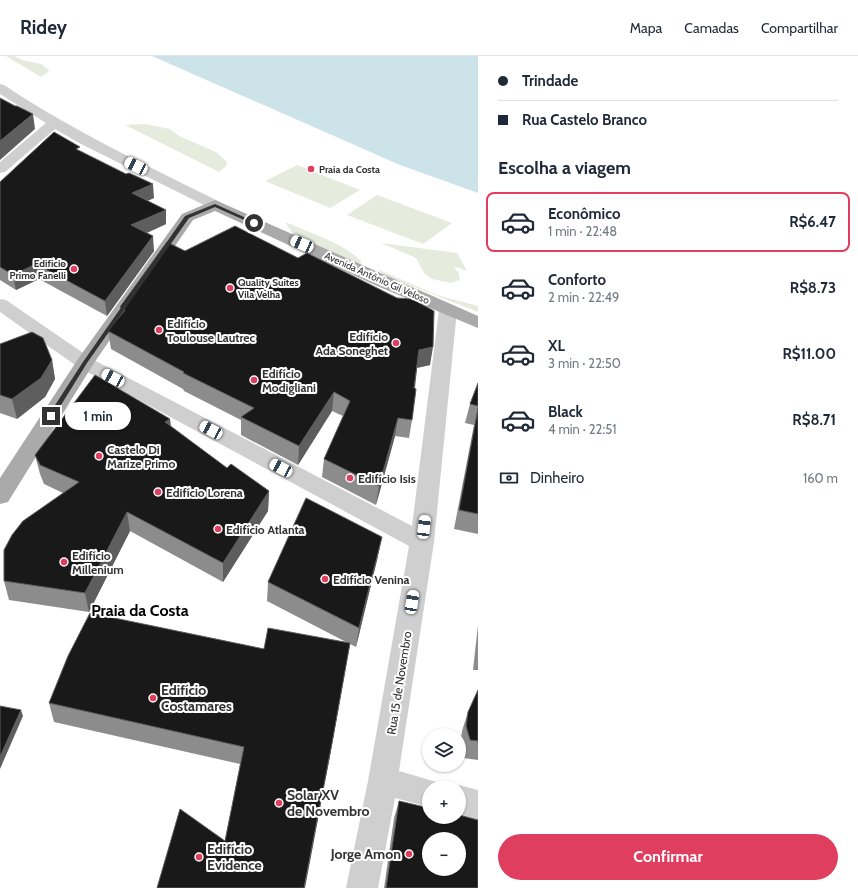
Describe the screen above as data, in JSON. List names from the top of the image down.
{
  "streets": {
    "main road": ["Avenida Antônio Gil Veloso"],
    "street": ["Rua 15 de Novembro"]
  },
  "crossings": [
    ["Avenida Antônio Gil Veloso", "Rua 15 de Novembro"]
  ],
  "districts": ["Praia da Costa"],
  "places": [
    "Praia da Costa",
    "Edifício Primo Fanelli",
    "Quality Suites Vila Velha",
    "Edifício Toulouse Lautrec",
    "Edifício Ada Soneghet",
    "Edifício Modigliani",
    "Castelo Di Marize Primo",
    "Edifício Isis",
    "Edifício Lorena",
    "Edifício Atlanta",
    "Edifício Millenium",
    "Edifício Venina",
    "Edifício Costamares",
    "Solar XV de Novembro",
    "Jorge Amon",
    "Edifício Evidence"
  ],
  "page": {
    "header": "Ridey",
    "nav": ["Mapa", "Camadas", "Compartilhar"],
    "banner": ["Trindade", "Rua Castelo Branco"],
    "heading": "Escolha a viagem",
    "list": [
      {
        "name": "Econômico",
        "note": "1 min · 22:48",
        "value": "R$6.47"
      },
      {
        "name": "Conforto",
        "note": "2 min · 22:49",
        "value": "R$8.73"
      },
      {
        "name": "XL",
        "note": "3 min · 22:50",
        "value": "R$11.00"
      },
      {
        "name": "Black",
        "note": "4 min · 22:51",
        "value": "R$8.71"
      }
    ],
    "bubble": "1 min",
    "pay": ["Dinheiro", "160 m"],
    "map_buttons": ["+", "−"],
    "buttons": "Confirmar"
  }
}
